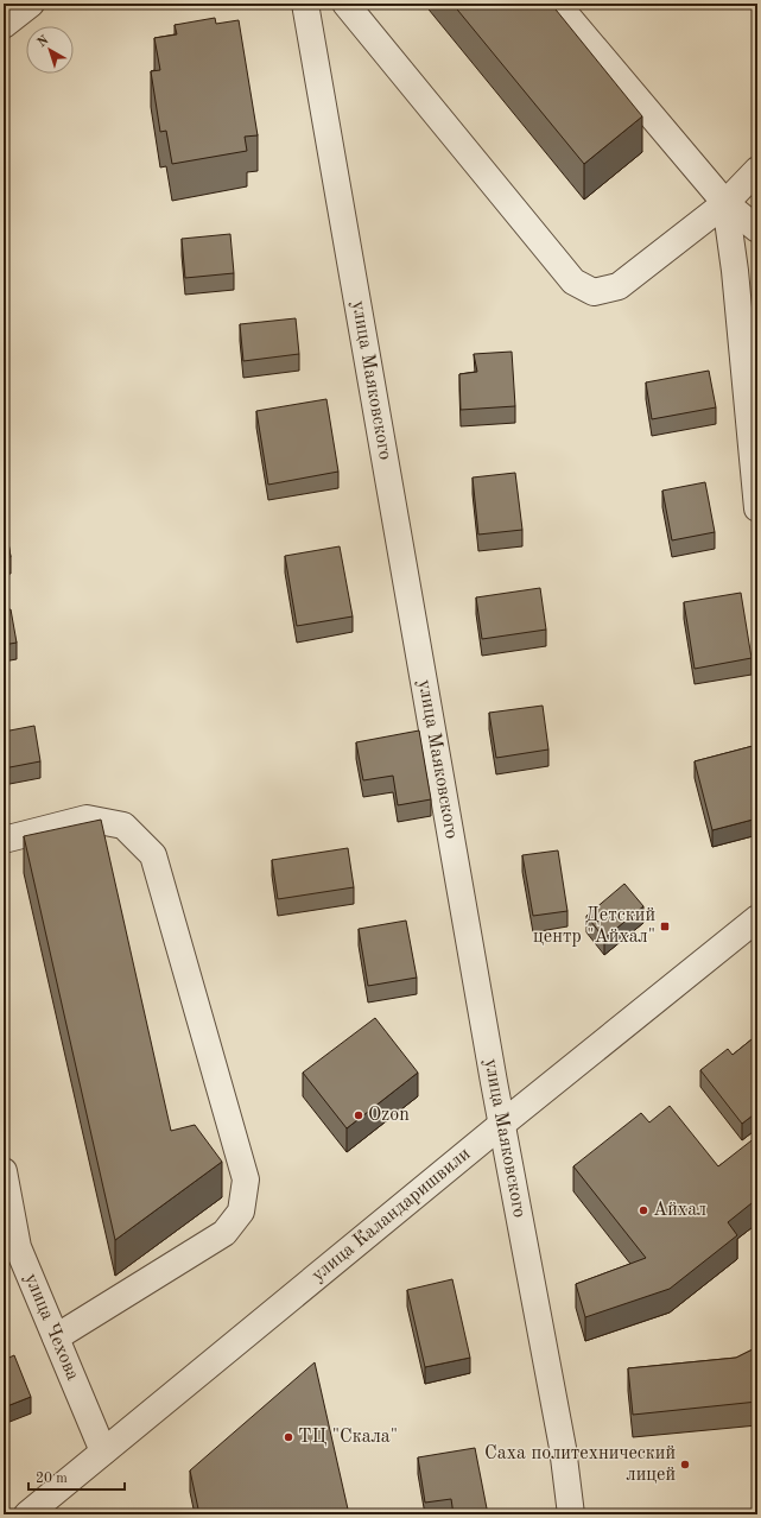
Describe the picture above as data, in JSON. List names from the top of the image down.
{
  "streets": {
    "street": ["улица Маяковского", "улица Каландаришвили", "улица Чехова"]
  },
  "crossings": [
    ["улица Маяковского", "улица Каландаришвили"],
    ["улица Каландаришвили", "улица Чехова"]
  ],
  "places": {
    "transit": ["Детский центр \"Айхал\""],
    "other": [
      "Ozon",
      "Айхал",
      "ТЦ \"Скала\"",
      "Саха политехнический лицей"
    ]
  },
  "scale_bar": "20 m",
  "north": "top left"
}
